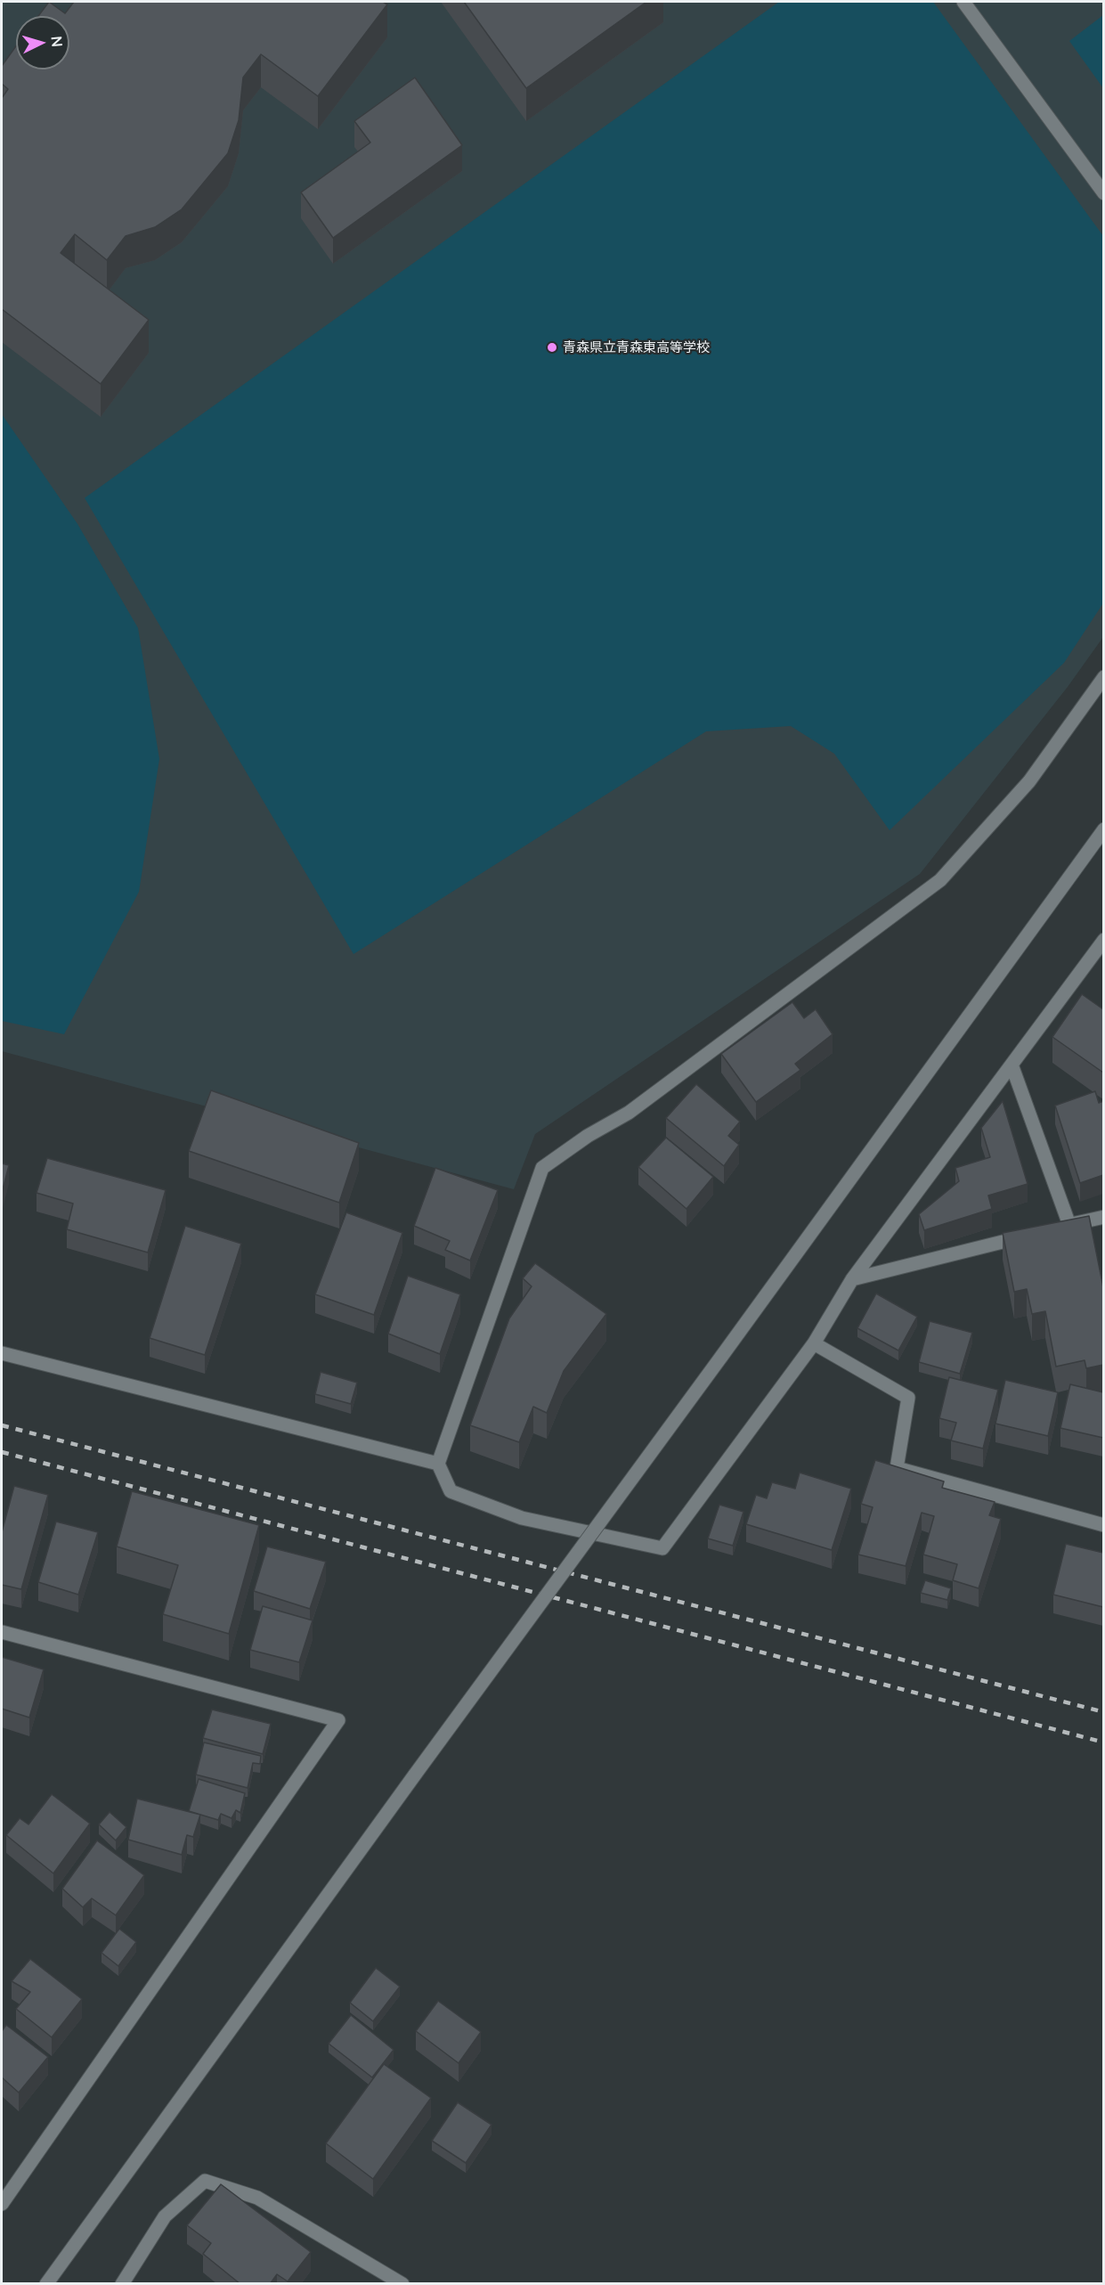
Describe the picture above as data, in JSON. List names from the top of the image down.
{
  "places": ["青森県立青森東高等学校"],
  "north": "right"
}
